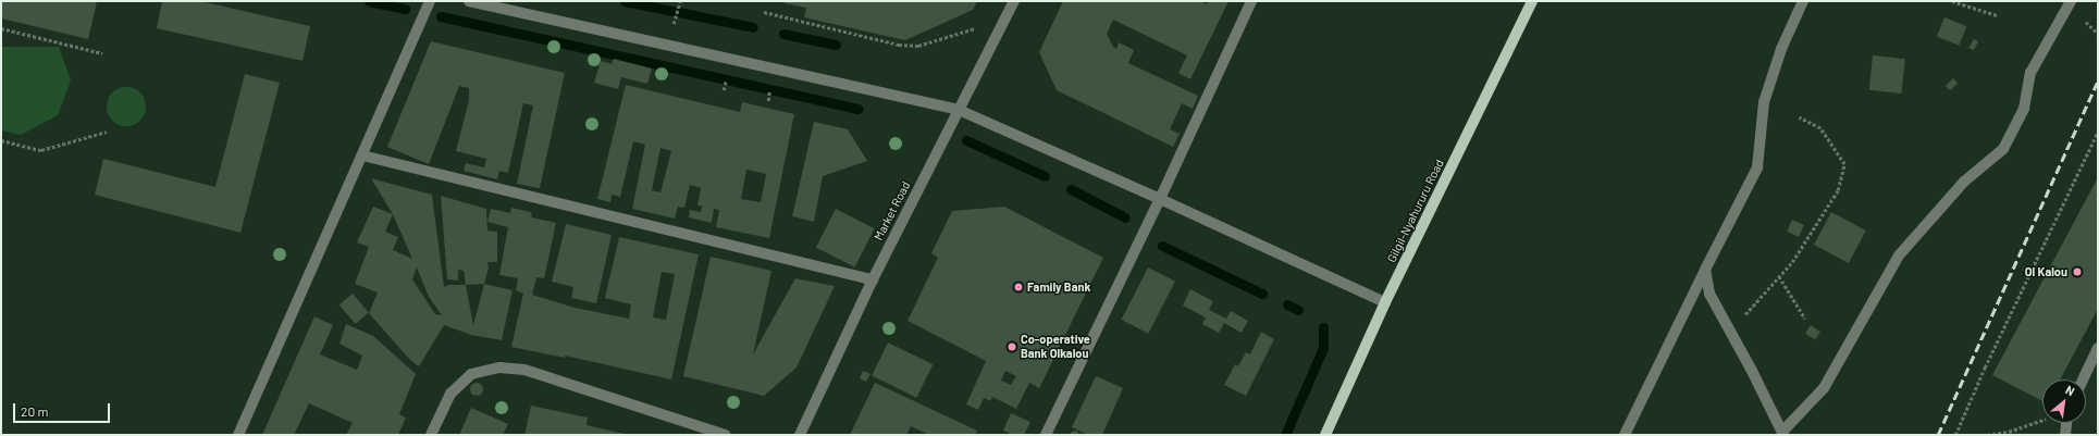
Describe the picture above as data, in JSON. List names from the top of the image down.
{
  "streets": {
    "main road": ["Gilgil-Nyahururu Road"],
    "street": ["Market Road"]
  },
  "places": ["Ol Kalou", "Family Bank", "Co-operative Bank Olkalou"],
  "scale_bar": "20 m",
  "north": "top right"
}
